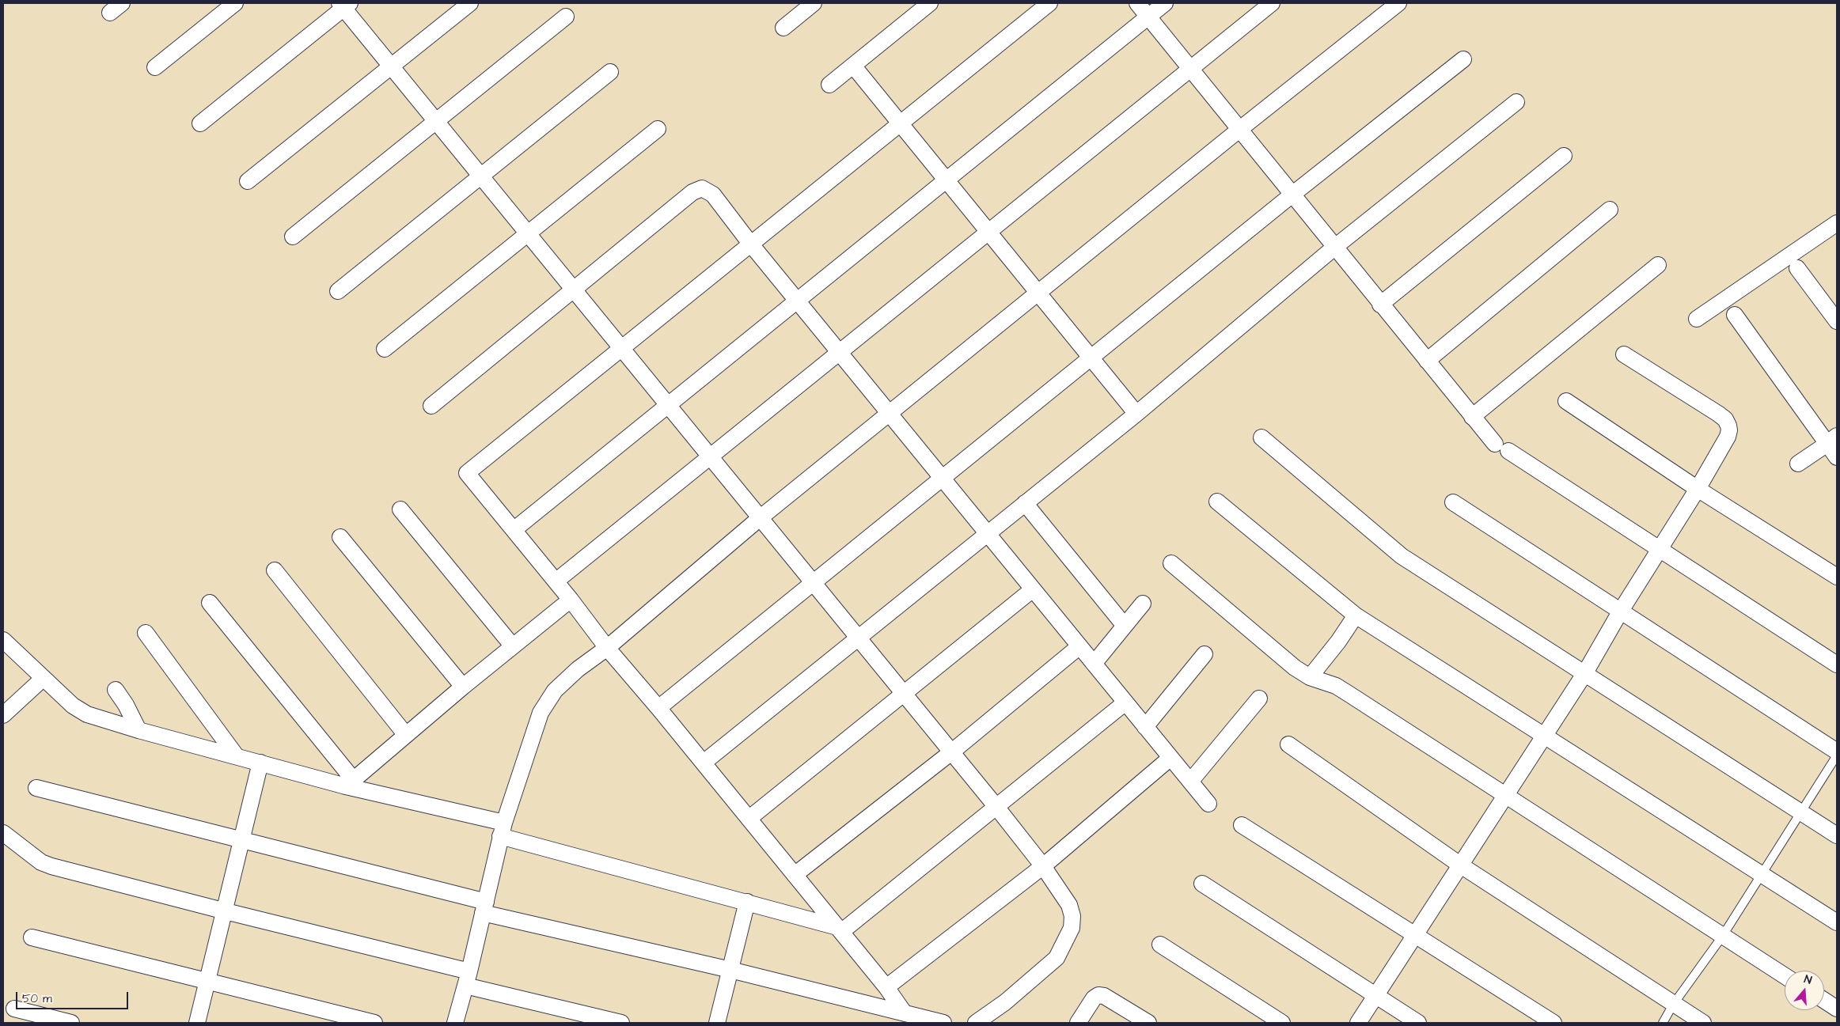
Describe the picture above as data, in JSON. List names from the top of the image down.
{
  "scale_bar": "50 m",
  "north": "top"
}
